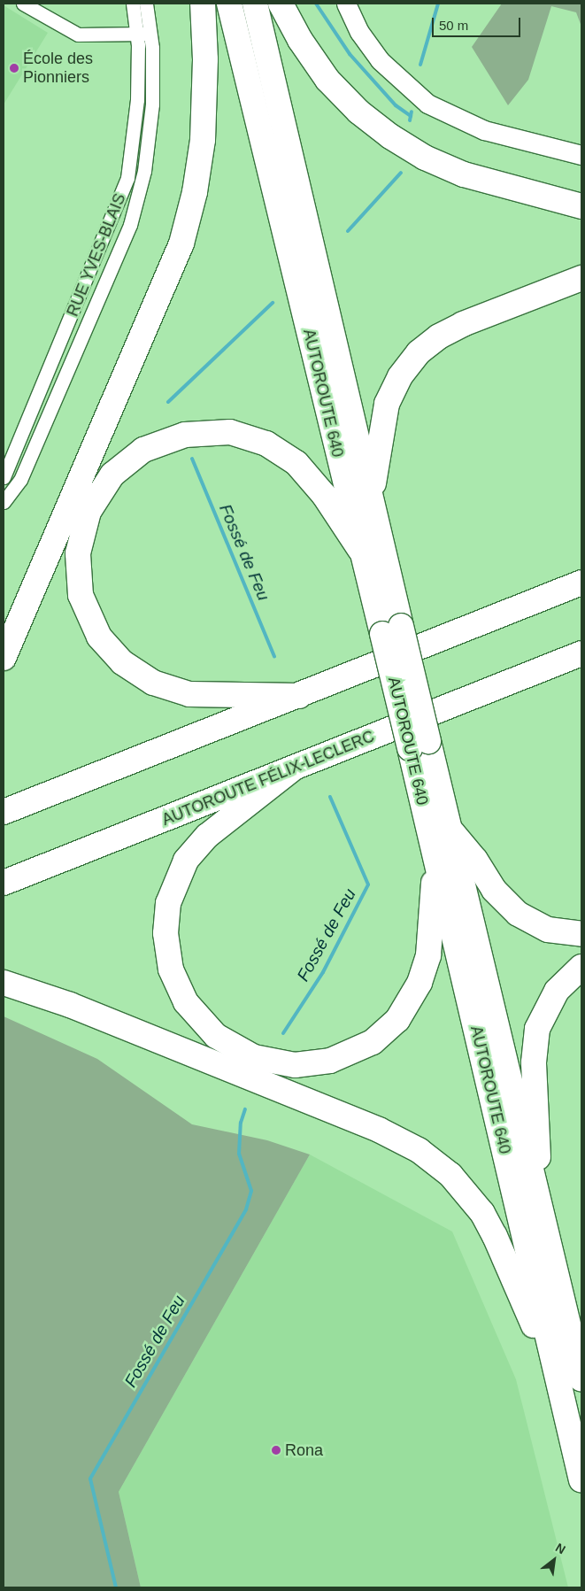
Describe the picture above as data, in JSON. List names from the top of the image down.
{
  "streets": {
    "highway": ["AUTOROUTE 640", "AUTOROUTE FÉLIX-LECLERC"],
    "street": ["RUE YVES-BLAIS"]
  },
  "water": ["Fossé de Feu"],
  "places": ["École des Pionniers", "Rona"],
  "scale_bar": "50 m",
  "north": "top right"
}
